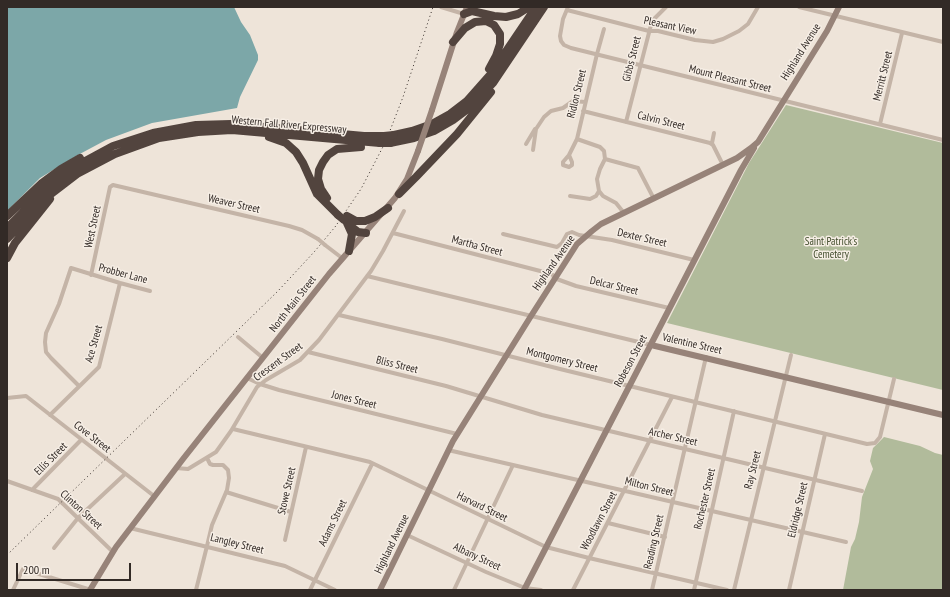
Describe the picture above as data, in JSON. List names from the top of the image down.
{
  "streets": {
    "highway": ["Western Fall River Expressway"],
    "main road": [
      "Highland Avenue",
      "North Main Street",
      "Valentine Street",
      "Robeson Street"
    ],
    "street": [
      "Pleasant View",
      "Gibbs Street",
      "Merritt Street",
      "Mount Pleasant Street",
      "Ridlon Street",
      "Calvin Street",
      "Weaver Street",
      "West Street",
      "Dexter Street",
      "Martha Street",
      "Probber Lane",
      "Delcar Street",
      "Ace Street",
      "Montgomery Street",
      "Crescent Street",
      "Bliss Street",
      "Jones Street",
      "Cove Street",
      "Archer Street",
      "Ellis Street",
      "Ray Street",
      "Milton Street",
      "Stowe Street",
      "Rochester Street",
      "Harvard Street",
      "Clinton Street",
      "Eldridge Street",
      "Woodlawn Street",
      "Adams Street",
      "Reading Street",
      "Langley Street",
      "Albany Street"
    ]
  },
  "crossings": [
    ["Pleasant View", "Gibbs Street"],
    ["Pleasant View", "Mount Pleasant Street"],
    ["Highland Avenue", "Mount Pleasant Street"],
    ["Highland Avenue", "Dexter Street"],
    ["Highland Avenue", "Martha Street"],
    ["Highland Avenue", "Delcar Street"],
    ["Highland Avenue", "Valentine Street"],
    ["Highland Avenue", "Montgomery Street"],
    ["Highland Avenue", "Robeson Street"],
    ["Highland Avenue", "Bliss Street"],
    ["Highland Avenue", "Jones Street"],
    ["Highland Avenue", "Archer Street"],
    ["Highland Avenue", "Milton Street"],
    ["Highland Avenue", "Harvard Street"],
    ["Highland Avenue", "Albany Street"],
    ["Gibbs Street", "Mount Pleasant Street"],
    ["Gibbs Street", "Calvin Street"],
    ["Merritt Street", "Mount Pleasant Street"],
    ["Mount Pleasant Street", "Ridlon Street"],
    ["Ridlon Street", "Calvin Street"],
    ["Weaver Street", "West Street"],
    ["Weaver Street", "North Main Street"],
    ["West Street", "Probber Lane"],
    ["Dexter Street", "Robeson Street"],
    ["Martha Street", "Delcar Street"],
    ["Martha Street", "Crescent Street"],
    ["Probber Lane", "Ace Street"],
    ["Delcar Street", "Robeson Street"],
    ["North Main Street", "Crescent Street"],
    ["North Main Street", "Jones Street"],
    ["North Main Street", "Cove Street"],
    ["North Main Street", "Clinton Street"],
    ["North Main Street", "Langley Street"],
    ["Ace Street", "Cove Street"],
    ["Valentine Street", "Montgomery Street"],
    ["Valentine Street", "Robeson Street"],
    ["Valentine Street", "Crescent Street"],
    ["Valentine Street", "Ray Street"],
    ["Valentine Street", "Reading Street"],
    ["Montgomery Street", "Robeson Street"],
    ["Montgomery Street", "Crescent Street"],
    ["Montgomery Street", "Ray Street"],
    ["Montgomery Street", "Rochester Street"],
    ["Montgomery Street", "Eldridge Street"],
    ["Montgomery Street", "Woodlawn Street"],
    ["Montgomery Street", "Reading Street"],
    ["Robeson Street", "Archer Street"],
    ["Robeson Street", "Milton Street"],
    ["Robeson Street", "Harvard Street"],
    ["Robeson Street", "Albany Street"],
    ["Crescent Street", "Bliss Street"],
    ["Crescent Street", "Jones Street"],
    ["Crescent Street", "Harvard Street"],
    ["Bliss Street", "Archer Street"],
    ["Cove Street", "Ellis Street"],
    ["Archer Street", "Ray Street"],
    ["Archer Street", "Rochester Street"],
    ["Archer Street", "Eldridge Street"],
    ["Archer Street", "Woodlawn Street"],
    ["Archer Street", "Reading Street"],
    ["Ellis Street", "Clinton Street"],
    ["Ray Street", "Milton Street"],
    ["Milton Street", "Rochester Street"],
    ["Milton Street", "Eldridge Street"],
    ["Milton Street", "Woodlawn Street"],
    ["Milton Street", "Reading Street"],
    ["Stowe Street", "Harvard Street"],
    ["Rochester Street", "Harvard Street"],
    ["Harvard Street", "Woodlawn Street"],
    ["Harvard Street", "Adams Street"],
    ["Harvard Street", "Reading Street"],
    ["Adams Street", "Langley Street"]
  ],
  "parks": ["Saint Patrick's Cemetery"],
  "scale_bar": "200 m"
}
